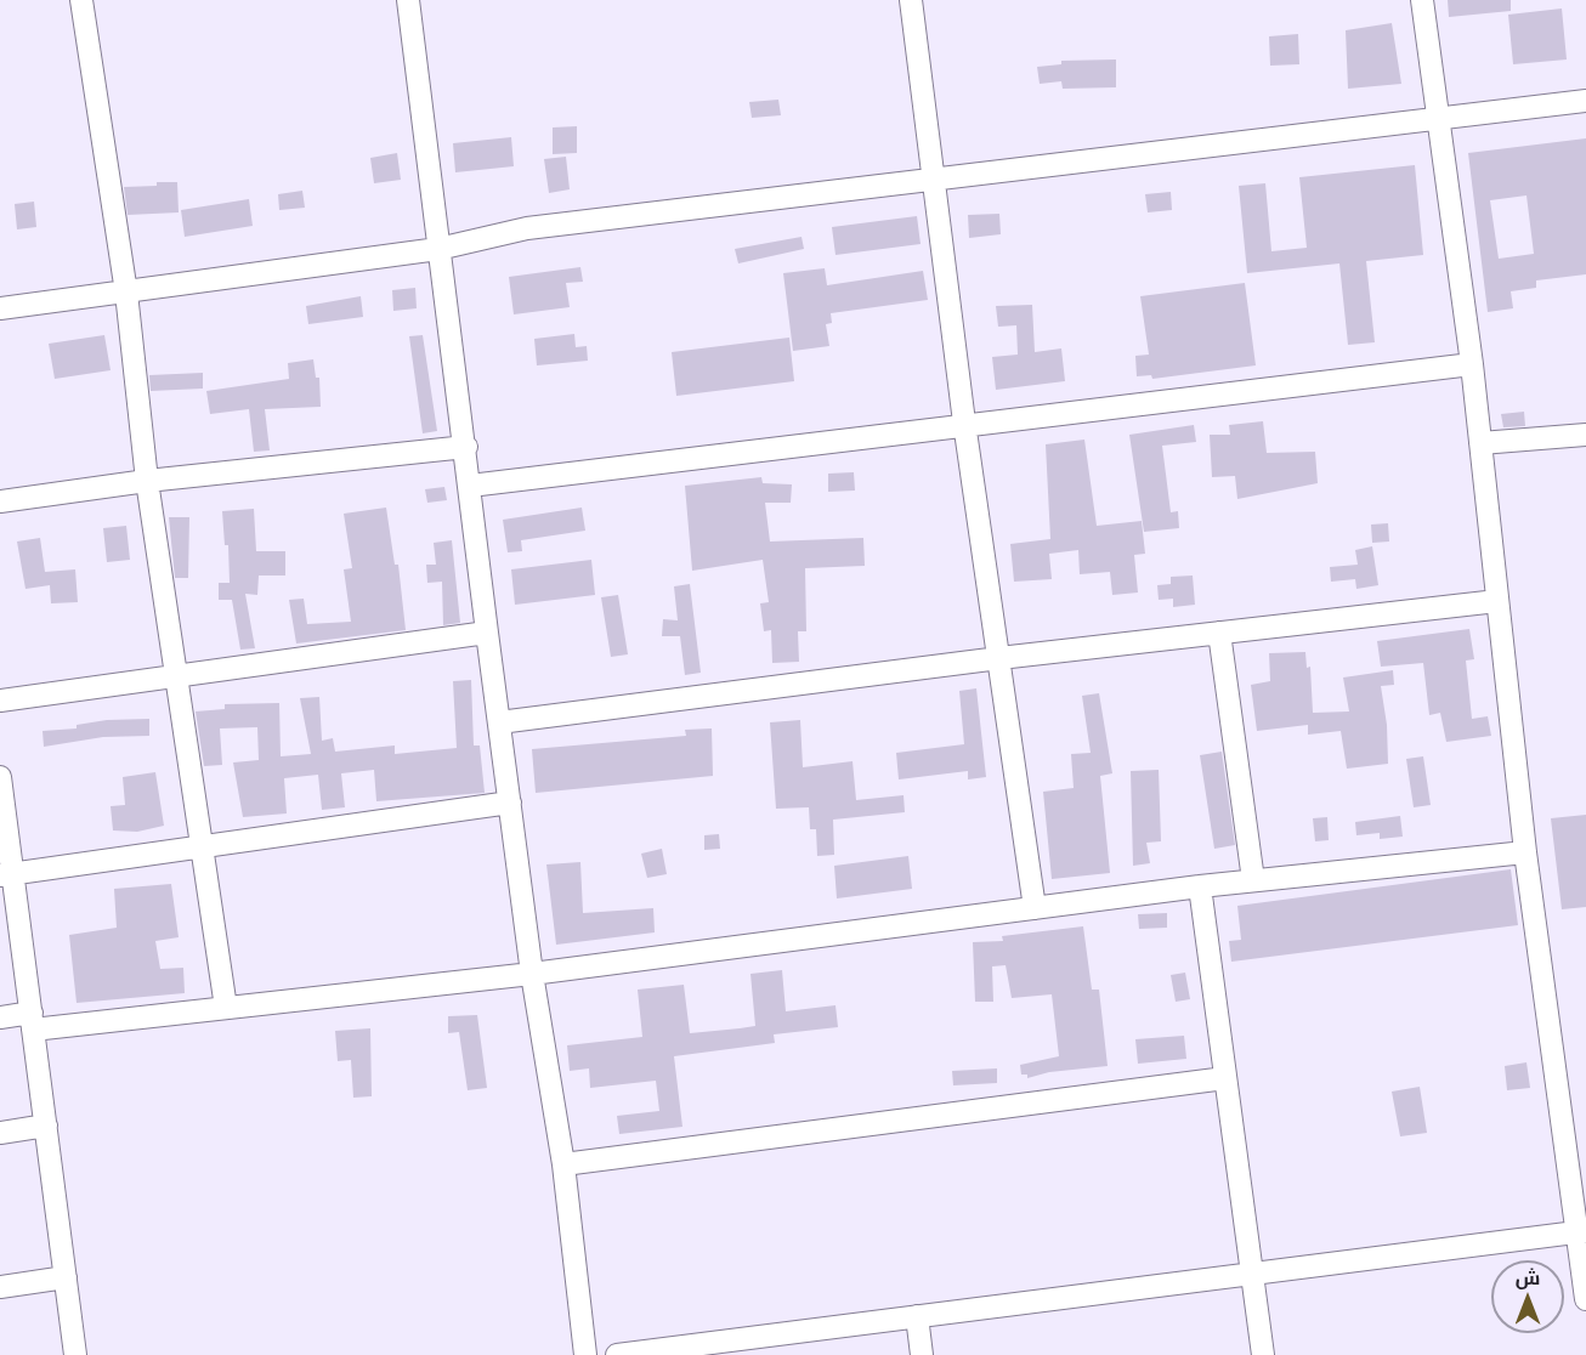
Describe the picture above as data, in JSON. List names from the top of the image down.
{
  "north": "top"
}
